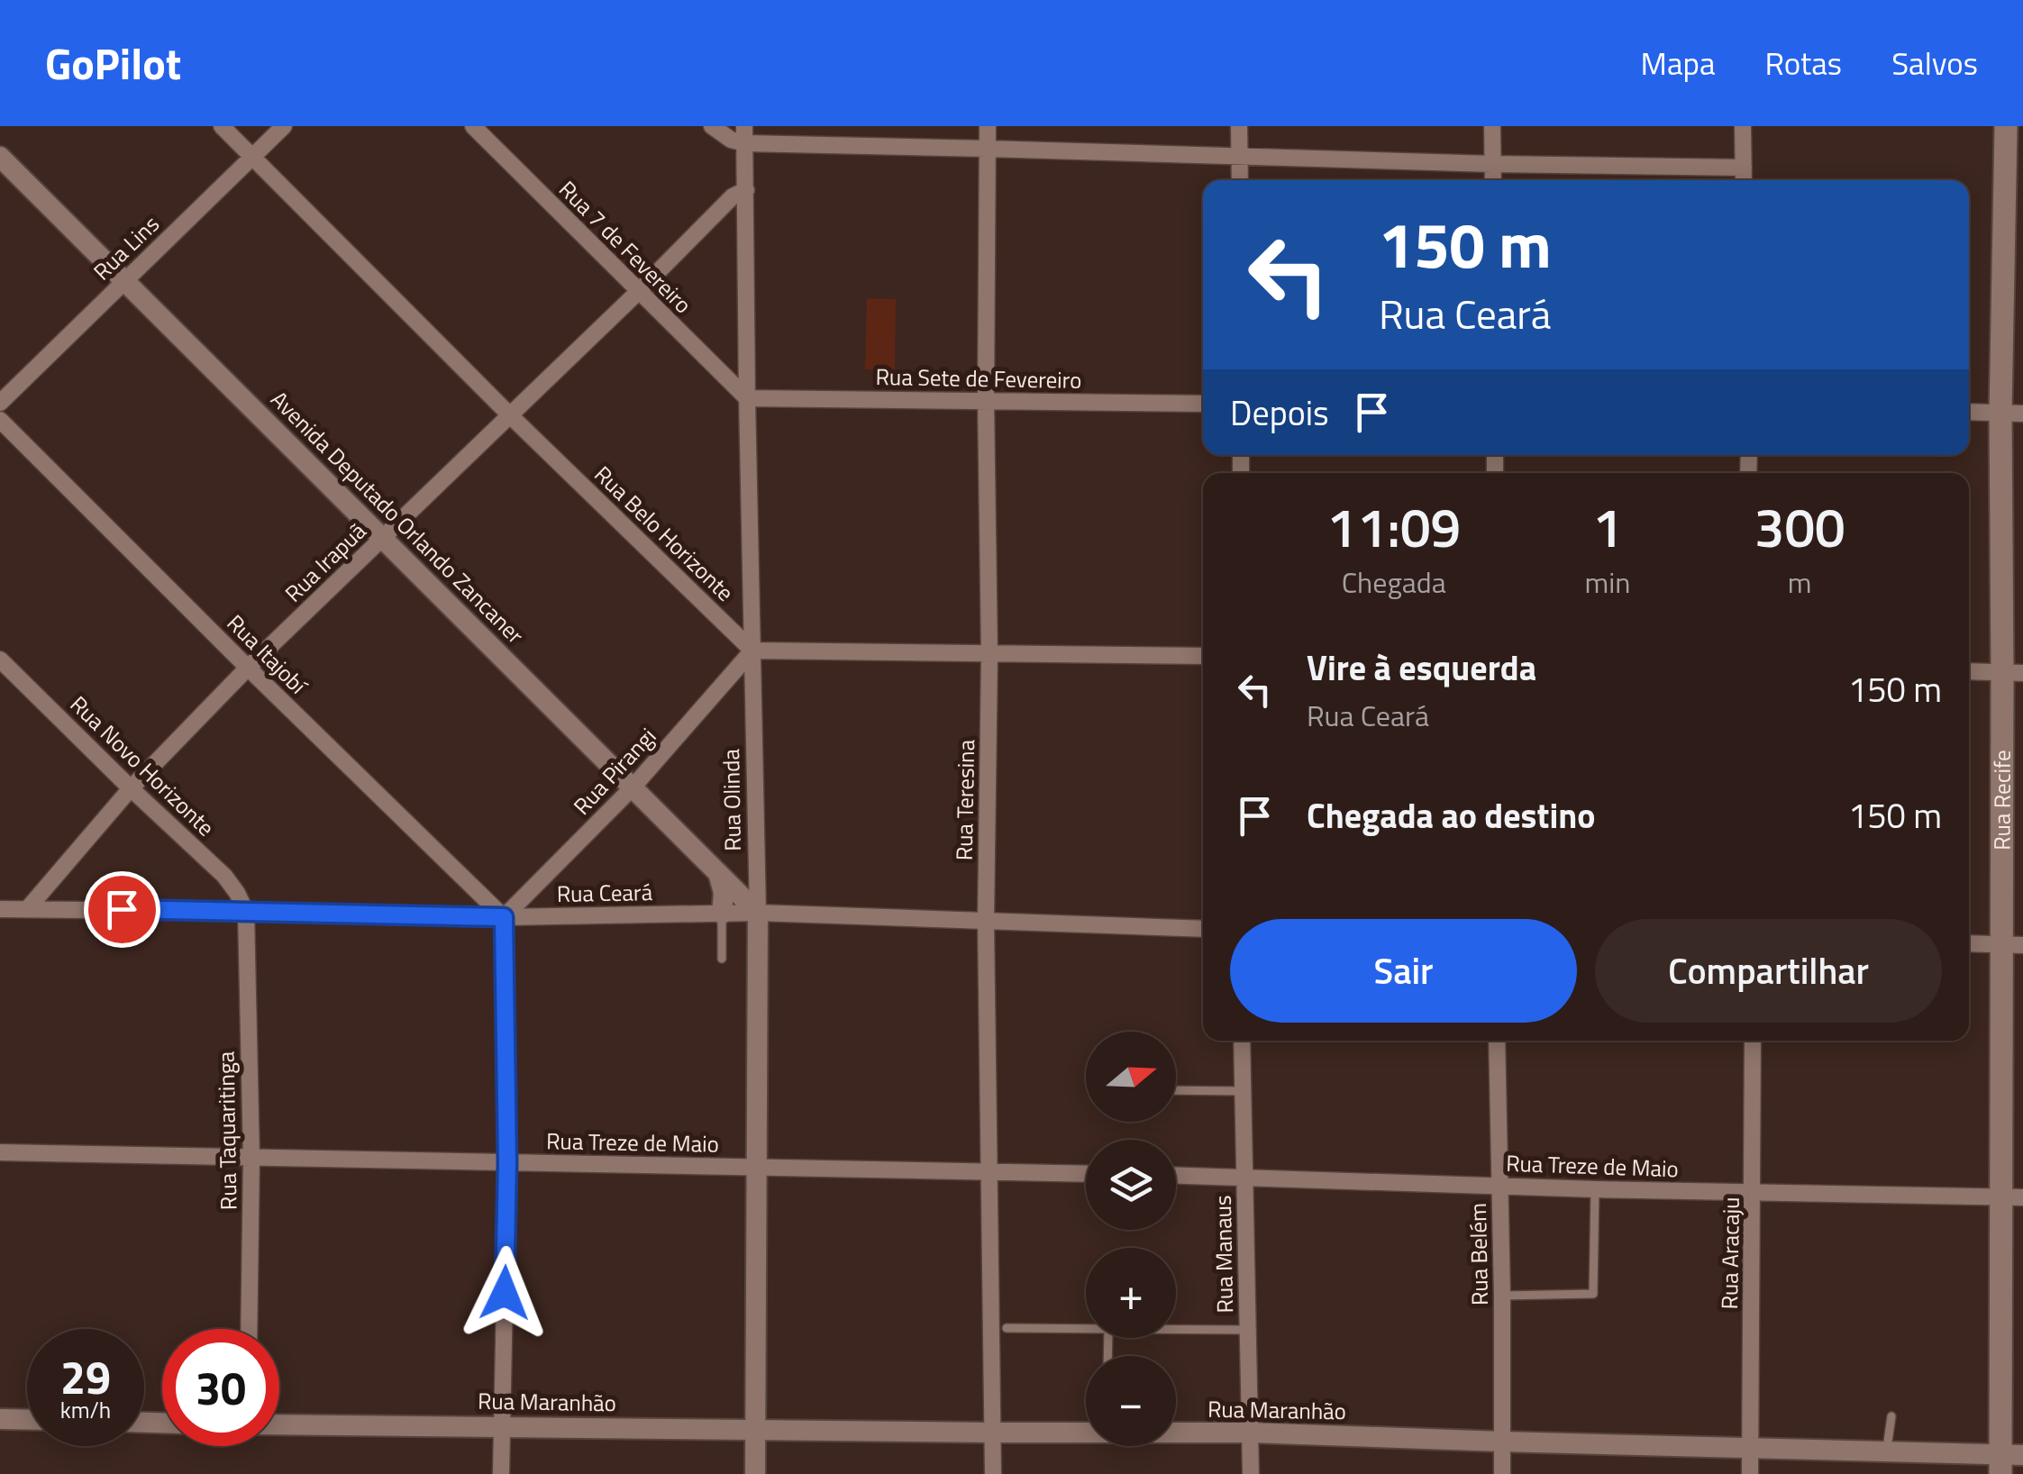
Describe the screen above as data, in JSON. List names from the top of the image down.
{
  "streets": {
    "main road": ["Rua Recife"],
    "street": [
      "Rua 7 de Fevereiro",
      "Rua Lins",
      "Rua Sete de Fevereiro",
      "Avenida Deputado Orlando Zancaner",
      "Rua Belo Horizonte",
      "Rua Irapuã",
      "Rua Itajobí",
      "Rua Novo Horizonte",
      "Rua Pirangi",
      "Rua Olinda",
      "Rua Teresina",
      "Rua Ceará",
      "Rua Taquaritinga",
      "Rua Treze de Maio",
      "Rua Aracaju",
      "Rua Manaus",
      "Rua Belém",
      "Rua Maranhão"
    ]
  },
  "crossings": [
    ["Rua 7 de Fevereiro", "Rua Sete de Fevereiro"],
    ["Rua 7 de Fevereiro", "Rua Irapuã"],
    ["Rua 7 de Fevereiro", "Rua Olinda"],
    ["Rua Lins", "Avenida Deputado Orlando Zancaner"],
    ["Rua Lins", "Rua Belo Horizonte"],
    ["Rua Sete de Fevereiro", "Rua Olinda"],
    ["Rua Sete de Fevereiro", "Rua Teresina"],
    ["Avenida Deputado Orlando Zancaner", "Rua Irapuã"],
    ["Avenida Deputado Orlando Zancaner", "Rua Pirangi"],
    ["Avenida Deputado Orlando Zancaner", "Rua Olinda"],
    ["Avenida Deputado Orlando Zancaner", "Rua Ceará"],
    ["Rua Belo Horizonte", "Rua Irapuã"],
    ["Rua Belo Horizonte", "Rua Pirangi"],
    ["Rua Belo Horizonte", "Rua Olinda"],
    ["Rua Irapuã", "Rua Itajobí"],
    ["Rua Irapuã", "Rua Novo Horizonte"],
    ["Rua Irapuã", "Rua Olinda"],
    ["Rua Irapuã", "Rua Ceará"],
    ["Rua Itajobí", "Rua Pirangi"],
    ["Rua Itajobí", "Rua Ceará"],
    ["Rua Novo Horizonte", "Rua Ceará"],
    ["Rua Novo Horizonte", "Rua Taquaritinga"],
    ["Rua Pirangi", "Rua Olinda"],
    ["Rua Pirangi", "Rua Ceará"],
    ["Rua Olinda", "Rua Ceará"],
    ["Rua Olinda", "Rua Treze de Maio"],
    ["Rua Olinda", "Rua Maranhão"],
    ["Rua Teresina", "Rua Ceará"],
    ["Rua Teresina", "Rua Treze de Maio"],
    ["Rua Teresina", "Rua Maranhão"],
    ["Rua Recife", "Rua Treze de Maio"],
    ["Rua Recife", "Rua Maranhão"],
    ["Rua Ceará", "Rua Taquaritinga"],
    ["Rua Taquaritinga", "Rua Treze de Maio"],
    ["Rua Treze de Maio", "Rua Aracaju"],
    ["Rua Treze de Maio", "Rua Manaus"],
    ["Rua Treze de Maio", "Rua Belém"],
    ["Rua Aracaju", "Rua Maranhão"],
    ["Rua Manaus", "Rua Maranhão"],
    ["Rua Belém", "Rua Maranhão"]
  ],
  "north": "right",
  "page": {
    "header": "GoPilot",
    "nav": ["Mapa", "Rotas", "Salvos"],
    "turn": ["150 m", "Rua Ceará"],
    "then": "Depois",
    "eta": [
      "11:09",
      "Chegada",
      "1",
      "min",
      "300",
      "m"
    ],
    "list": [
      {
        "name": "Vire à esquerda",
        "note": "Rua Ceará",
        "value": "150 m"
      },
      {
        "name": "Chegada ao destino",
        "value": "150 m"
      }
    ],
    "buttons": ["Sair", "Compartilhar"],
    "map_buttons": ["+", "−"],
    "speed": "29 km/h",
    "limit": "30"
  }
}
